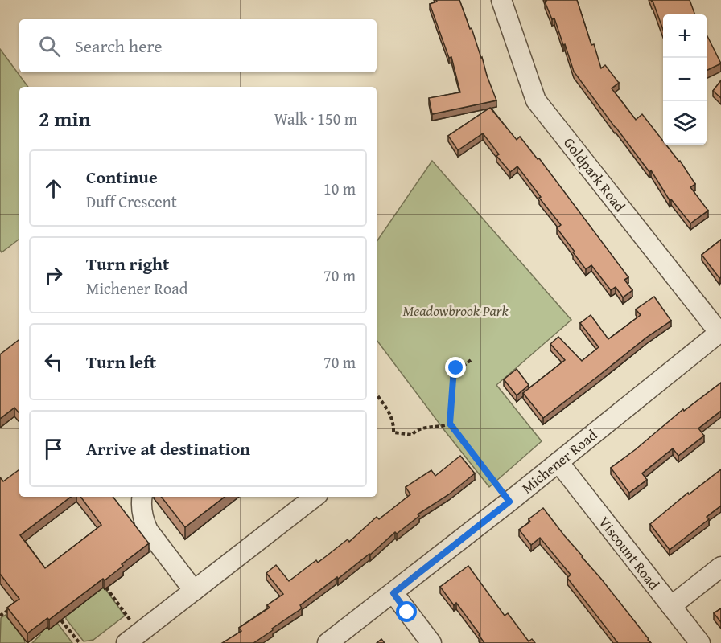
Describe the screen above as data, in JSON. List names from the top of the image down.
{
  "streets": {
    "street": ["Goldpark Road", "Michener Road", "Viscount Road"]
  },
  "crossings": [
    ["Goldpark Road", "Michener Road"],
    ["Michener Road", "Viscount Road"]
  ],
  "parks": ["Meadowbrook Park"],
  "page": {
    "map_buttons": ["+", "−"],
    "search": "Search here",
    "heading": ["2 min", "Walk · 150 m"],
    "list": [
      ["Continue", "Duff Crescent", "10 m"],
      ["Turn right", "Michener Road", "70 m"],
      ["Turn left", "70 m"],
      "Arrive at destination"
    ]
  }
}
